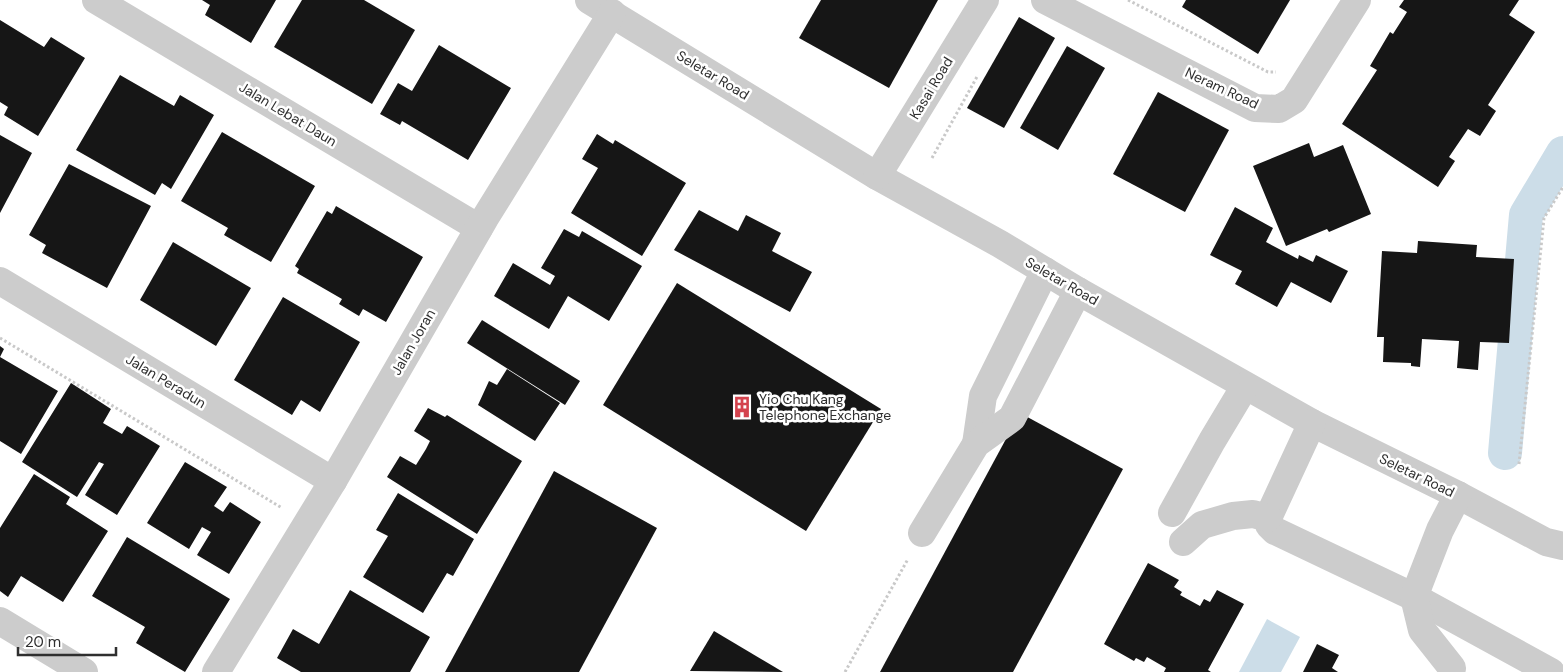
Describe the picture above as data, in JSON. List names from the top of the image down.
{
  "streets": {
    "street": [
      "Seletar Road",
      "Kasai Road",
      "Neram Road",
      "Jalan Lebat Daun",
      "Jalan Joran",
      "Jalan Peradun"
    ]
  },
  "crossings": [
    ["Seletar Road", "Kasai Road"],
    ["Seletar Road", "Jalan Joran"],
    ["Jalan Lebat Daun", "Jalan Joran"],
    ["Jalan Joran", "Jalan Peradun"]
  ],
  "places": {
    "building": ["Yio Chu Kang Telephone Exchange"]
  },
  "scale_bar": "20 m"
}
